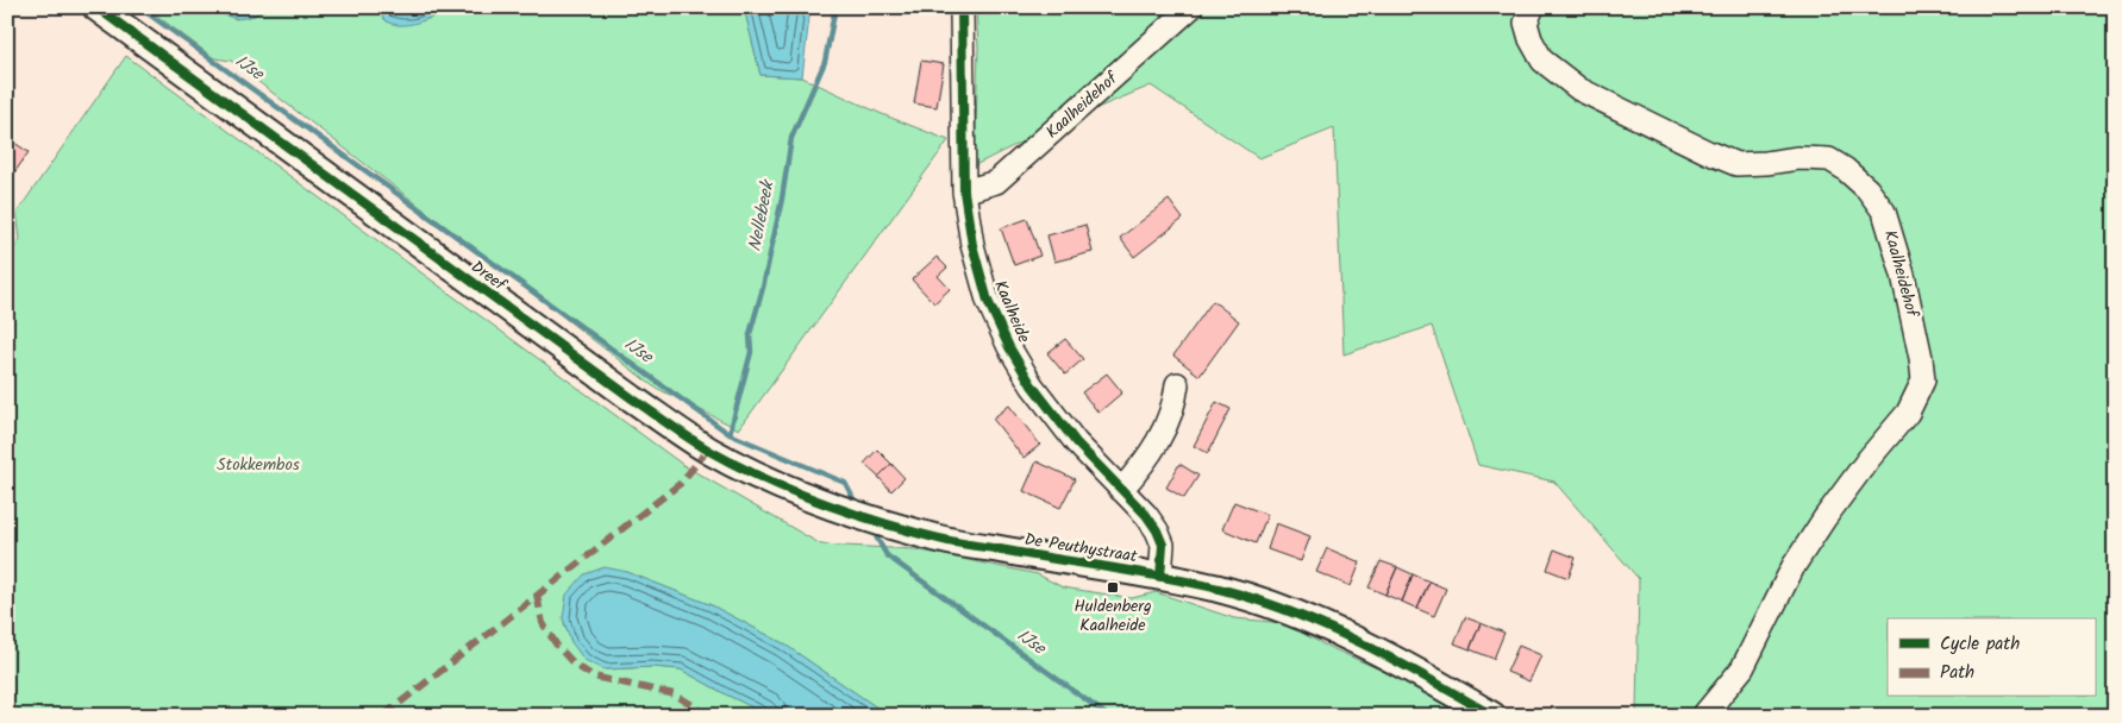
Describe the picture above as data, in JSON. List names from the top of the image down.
{
  "streets": {
    "main road": ["Dreef", "De Peuthystraat"],
    "street": ["Kaalheidehof", "Kaalheide"]
  },
  "crossings": [
    ["Kaalheidehof", "Kaalheide"],
    ["Dreef", "De Peuthystraat"],
    ["Kaalheide", "De Peuthystraat"]
  ],
  "water": ["IJse", "Nellebeek"],
  "parks": ["Stokkembos"],
  "places": {
    "transit": ["Huldenberg Kaalheide"]
  },
  "legend": ["Cycle path", "Path"]
}
